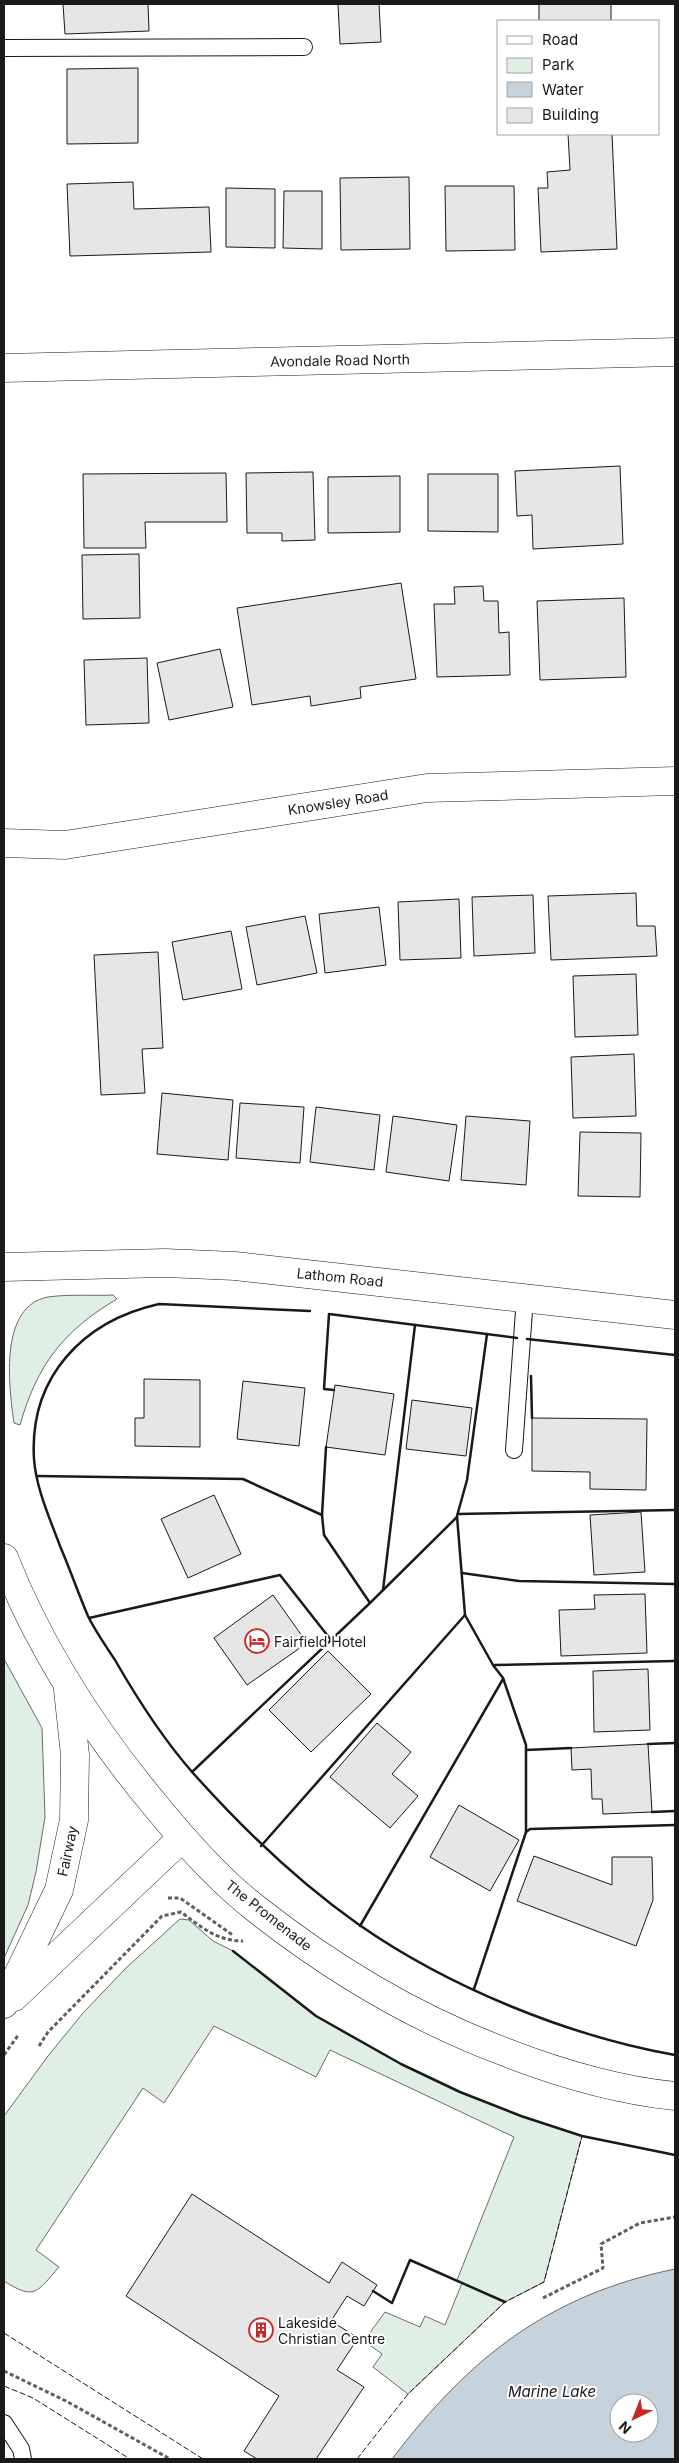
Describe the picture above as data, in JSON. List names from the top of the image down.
{
  "streets": {
    "street": [
      "Avondale Road North",
      "Knowsley Road",
      "Lathom Road",
      "Fairway",
      "The Promenade"
    ]
  },
  "crossings": [
    ["Fairway", "The Promenade"]
  ],
  "water": ["Marine Lake"],
  "places": {
    "hotel": ["Fairfield Hotel"],
    "building": ["Lakeside Christian Centre"]
  },
  "legend": [
    "Road",
    "Park",
    "Water",
    "Building"
  ],
  "north": "bottom left"
}
